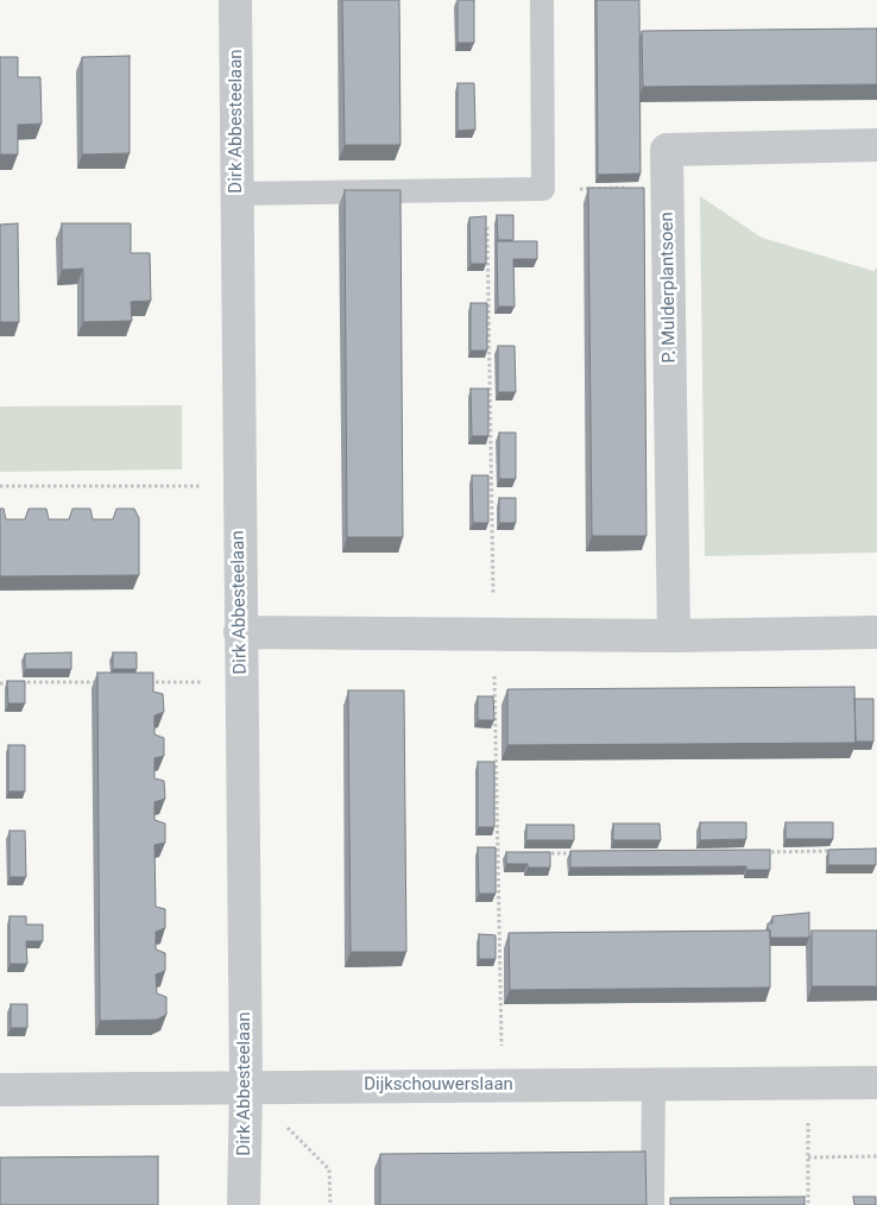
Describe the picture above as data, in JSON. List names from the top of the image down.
{
  "streets": {
    "street": ["Dirk Abbesteelaan", "P. Mulderplantsoen", "Dijkschouwerslaan"]
  },
  "crossings": [
    ["Dirk Abbesteelaan", "Dijkschouwerslaan"]
  ]
}
